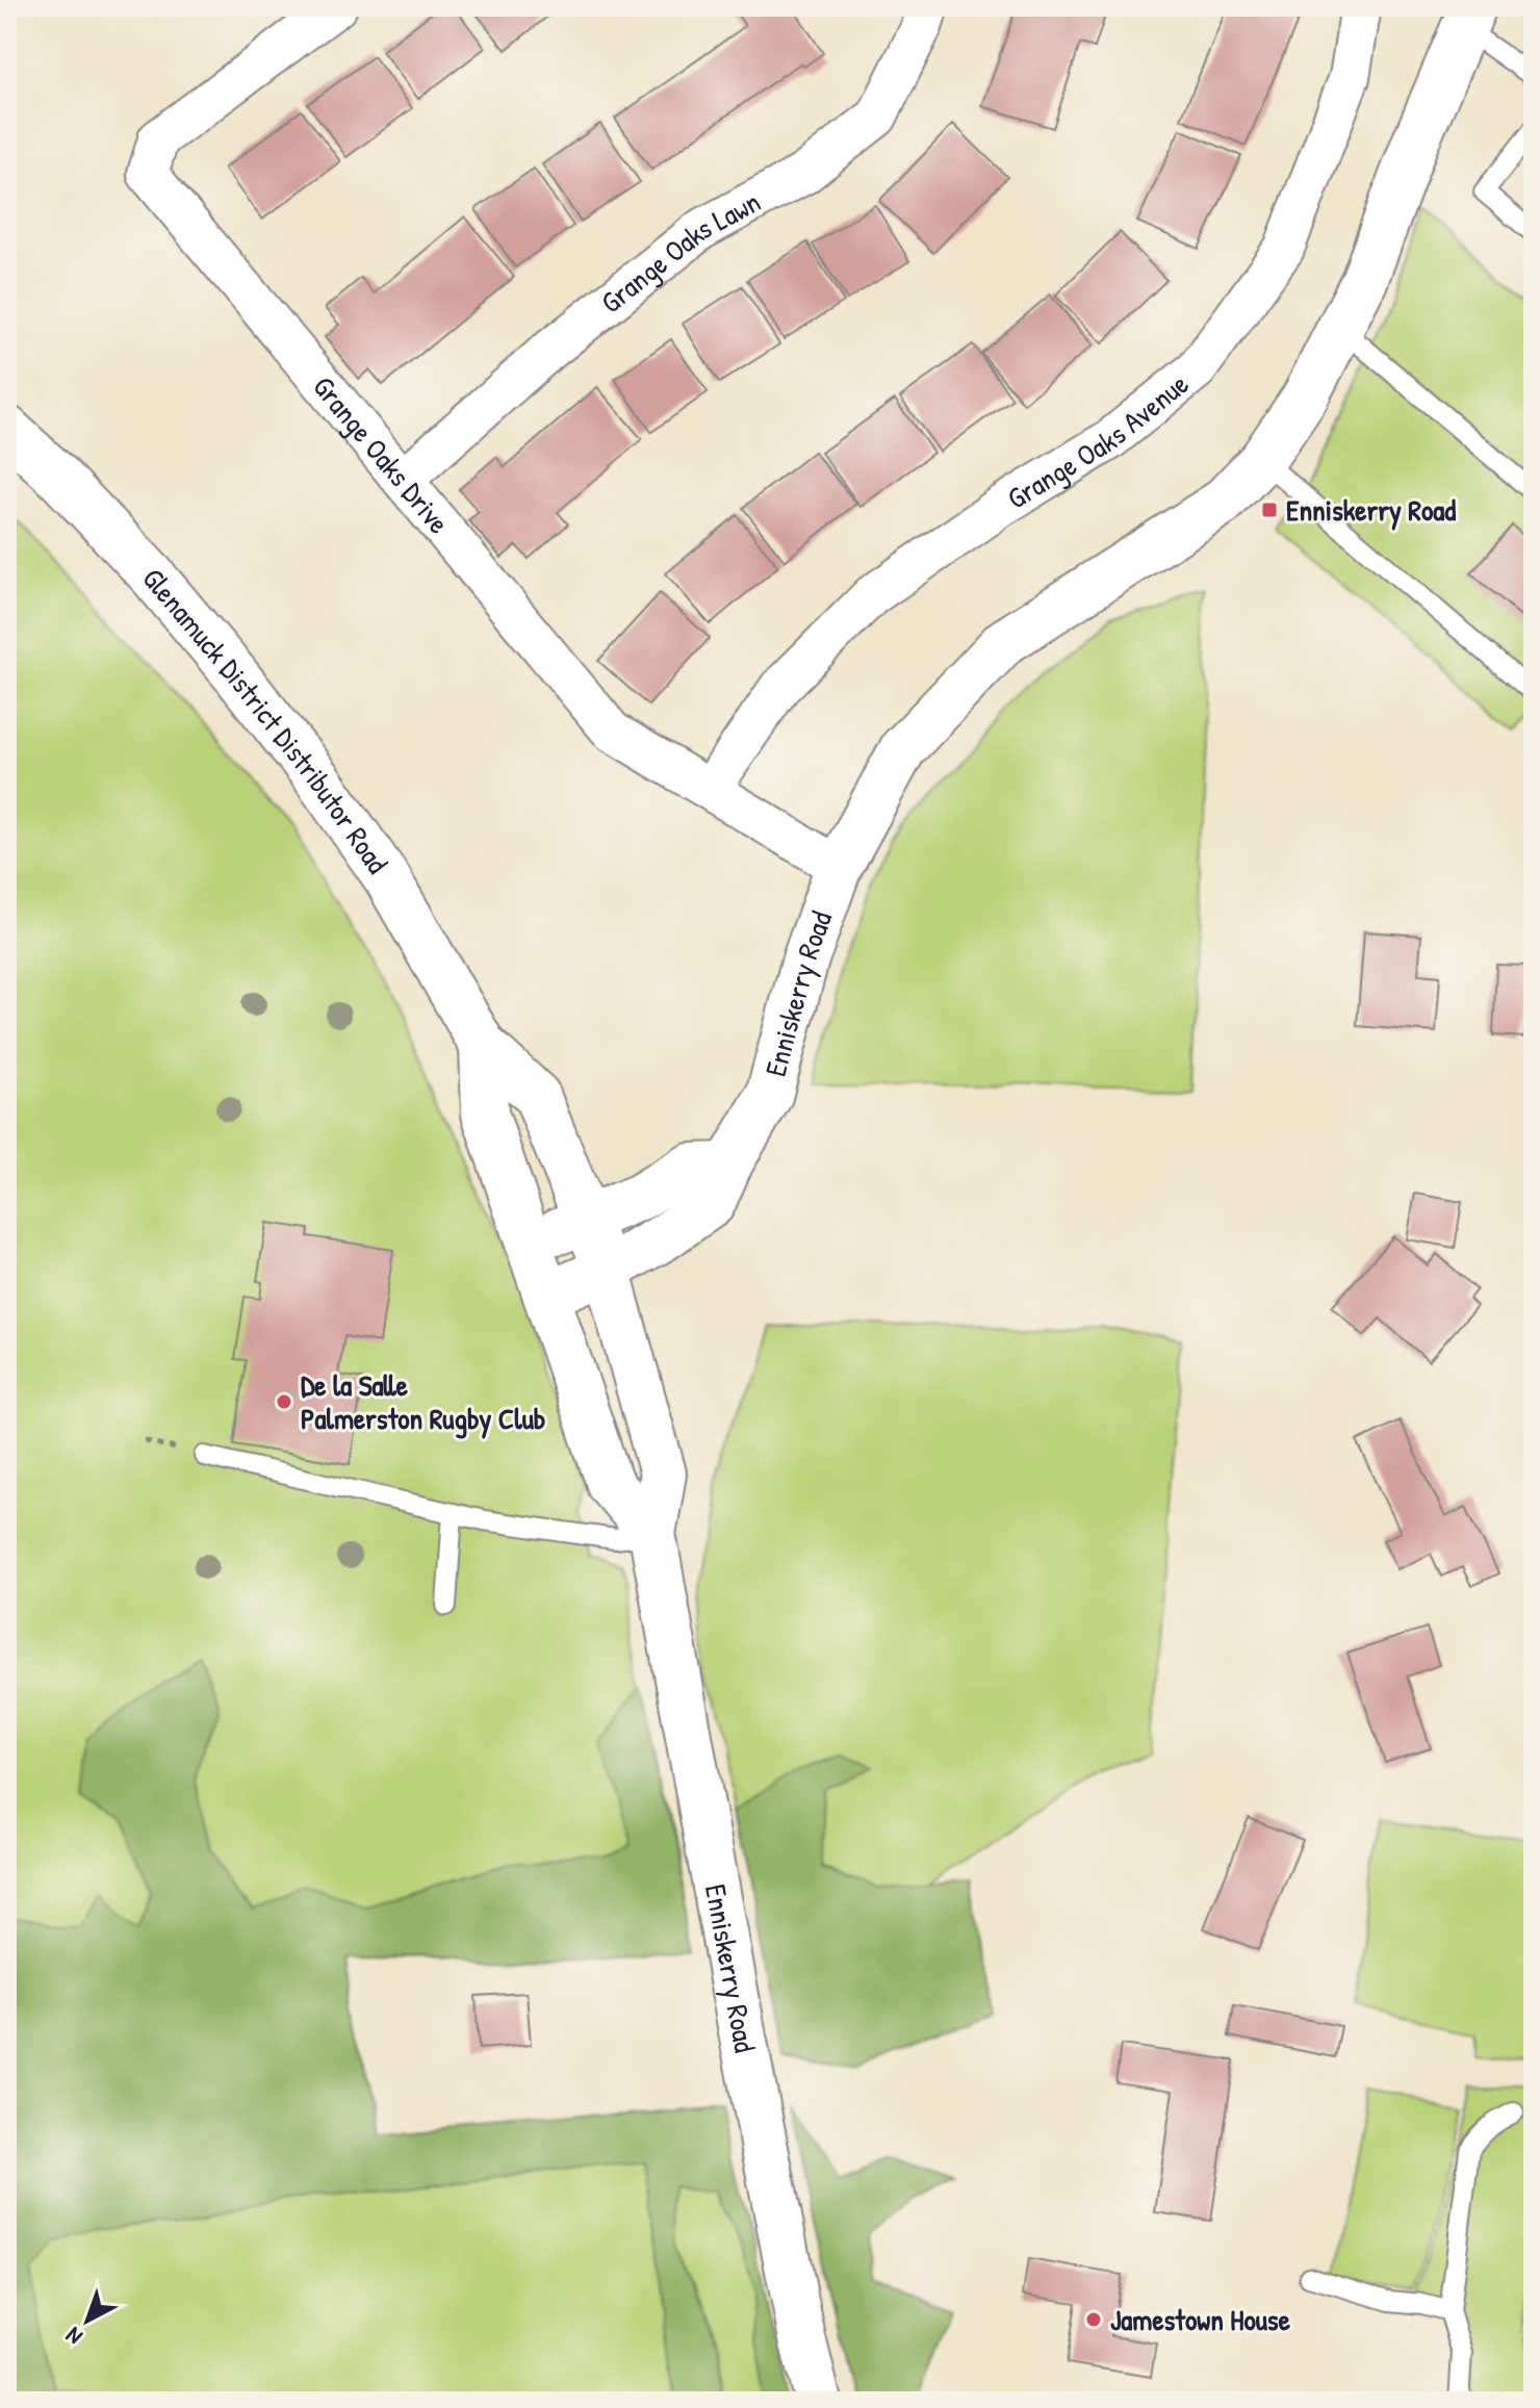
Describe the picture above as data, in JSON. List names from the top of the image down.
{
  "streets": {
    "main road": ["Glenamuck District Distributor Road", "Enniskerry Road"],
    "street": ["Grange Oaks Lawn", "Grange Oaks Avenue", "Grange Oaks Drive"]
  },
  "crossings": [
    ["Grange Oaks Lawn", "Grange Oaks Drive"],
    ["Grange Oaks Avenue", "Grange Oaks Drive"],
    ["Grange Oaks Drive", "Enniskerry Road"],
    ["Glenamuck District Distributor Road", "Enniskerry Road"]
  ],
  "places": {
    "transit": ["Enniskerry Road"],
    "other": ["De la Salle Palmerston Rugby Club", "Jamestown House"]
  },
  "north": "bottom left"
}
